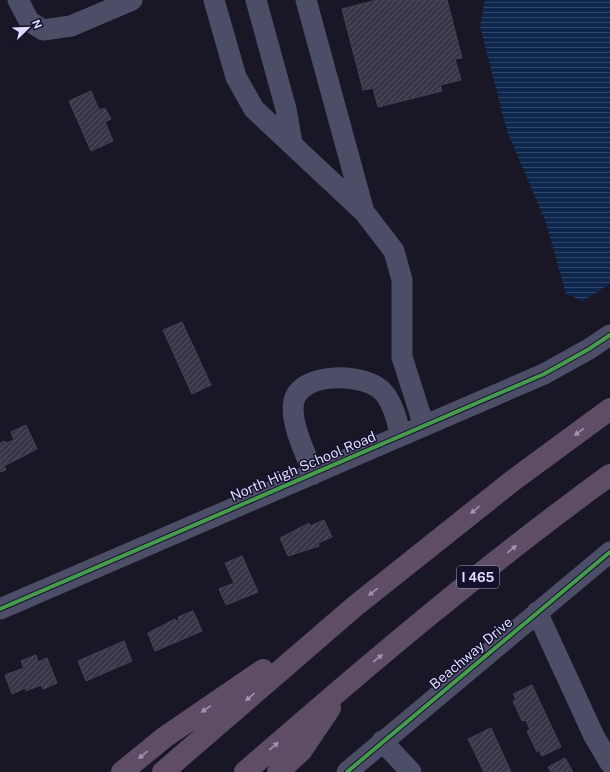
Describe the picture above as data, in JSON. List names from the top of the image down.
{
  "streets": {
    "highway": ["I 465"],
    "street": ["North High School Road", "Beachway Drive"]
  },
  "north": "top right"
}
